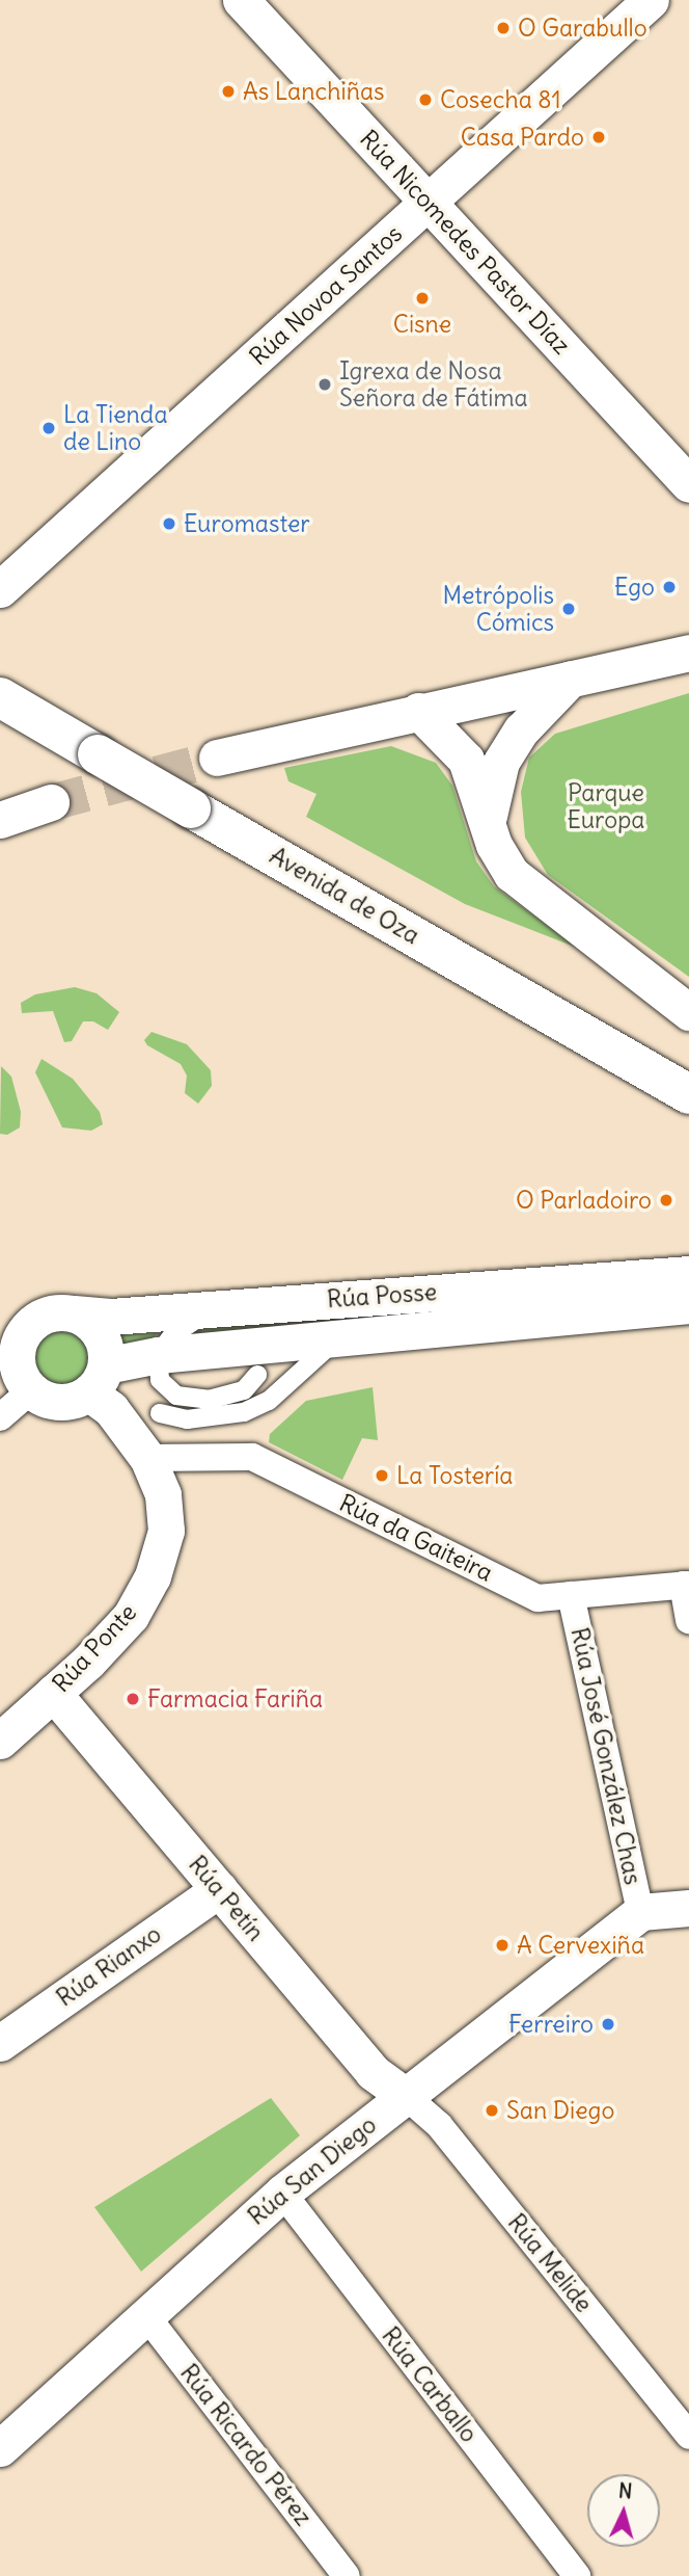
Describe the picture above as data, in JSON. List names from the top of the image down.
{
  "streets": {
    "street": [
      "Rúa Nicomedes Pastor Díaz",
      "Rúa Novoa Santos",
      "Avenida de Oza",
      "Rúa Posse",
      "Rúa da Gaiteira",
      "Rúa Ponte",
      "Rúa José González Chas",
      "Rúa Petín",
      "Rúa Rianxo",
      "Rúa San Diego",
      "Rúa Melide",
      "Rúa Carballo",
      "Rúa Ricardo Pérez"
    ]
  },
  "crossings": [
    ["Rúa Nicomedes Pastor Díaz", "Rúa Novoa Santos"],
    ["Rúa Posse", "Rúa Ponte"],
    ["Rúa da Gaiteira", "Rúa Ponte"],
    ["Rúa da Gaiteira", "Rúa José González Chas"],
    ["Rúa Ponte", "Rúa Petín"],
    ["Rúa José González Chas", "Rúa San Diego"],
    ["Rúa Petín", "Rúa Rianxo"],
    ["Rúa Petín", "Rúa San Diego"],
    ["Rúa Petín", "Rúa Melide"],
    ["Rúa San Diego", "Rúa Melide"],
    ["Rúa San Diego", "Rúa Carballo"],
    ["Rúa San Diego", "Rúa Ricardo Pérez"]
  ],
  "parks": ["Parque Europa"],
  "places": [
    "O Garabullo",
    "As Lanchiñas",
    "Cosecha 81",
    "Casa Pardo",
    "Cisne",
    "Igrexa de Nosa Señora de Fátima",
    "La Tienda de Lino",
    "Euromaster",
    "Ego",
    "Metrópolis Cómics",
    "O Parladoiro",
    "La Tostería",
    "Farmacia Fariña",
    "A Cervexiña",
    "Ferreiro",
    "San Diego"
  ],
  "north": "top"
}
